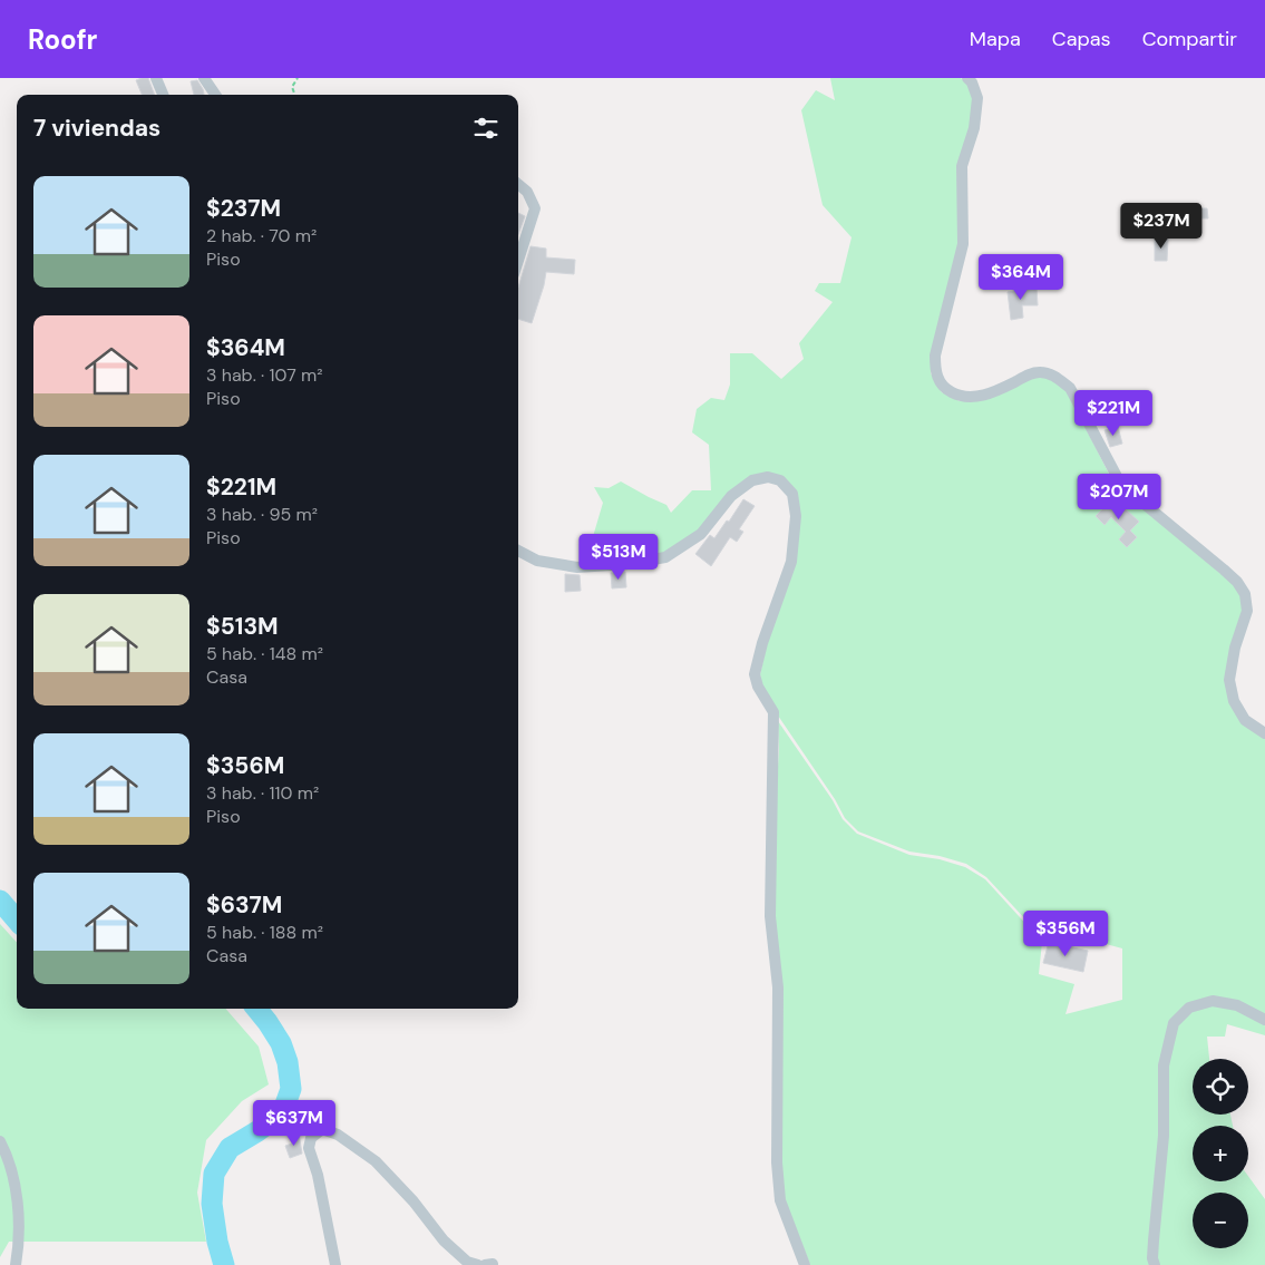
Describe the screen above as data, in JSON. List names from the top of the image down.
{
  "page": {
    "header": "Roofr",
    "nav": ["Mapa", "Capas", "Compartir"],
    "heading": "7 viviendas",
    "list": [
      {
        "name": "$237M",
        "note": "2 hab. · 70 m² · Piso"
      },
      {
        "name": "$364M",
        "note": "3 hab. · 107 m² · Piso"
      },
      {
        "name": "$221M",
        "note": "3 hab. · 95 m² · Piso"
      },
      {
        "name": "$513M",
        "note": "5 hab. · 148 m² · Casa"
      },
      {
        "name": "$356M",
        "note": "3 hab. · 110 m² · Piso"
      },
      {
        "name": "$637M",
        "note": "5 hab. · 188 m² · Casa"
      }
    ],
    "price": [
      "$237M",
      "$364M",
      "$221M",
      "$207M",
      "$513M",
      "$356M",
      "$637M"
    ],
    "map_buttons": ["+", "−"]
  }
}
